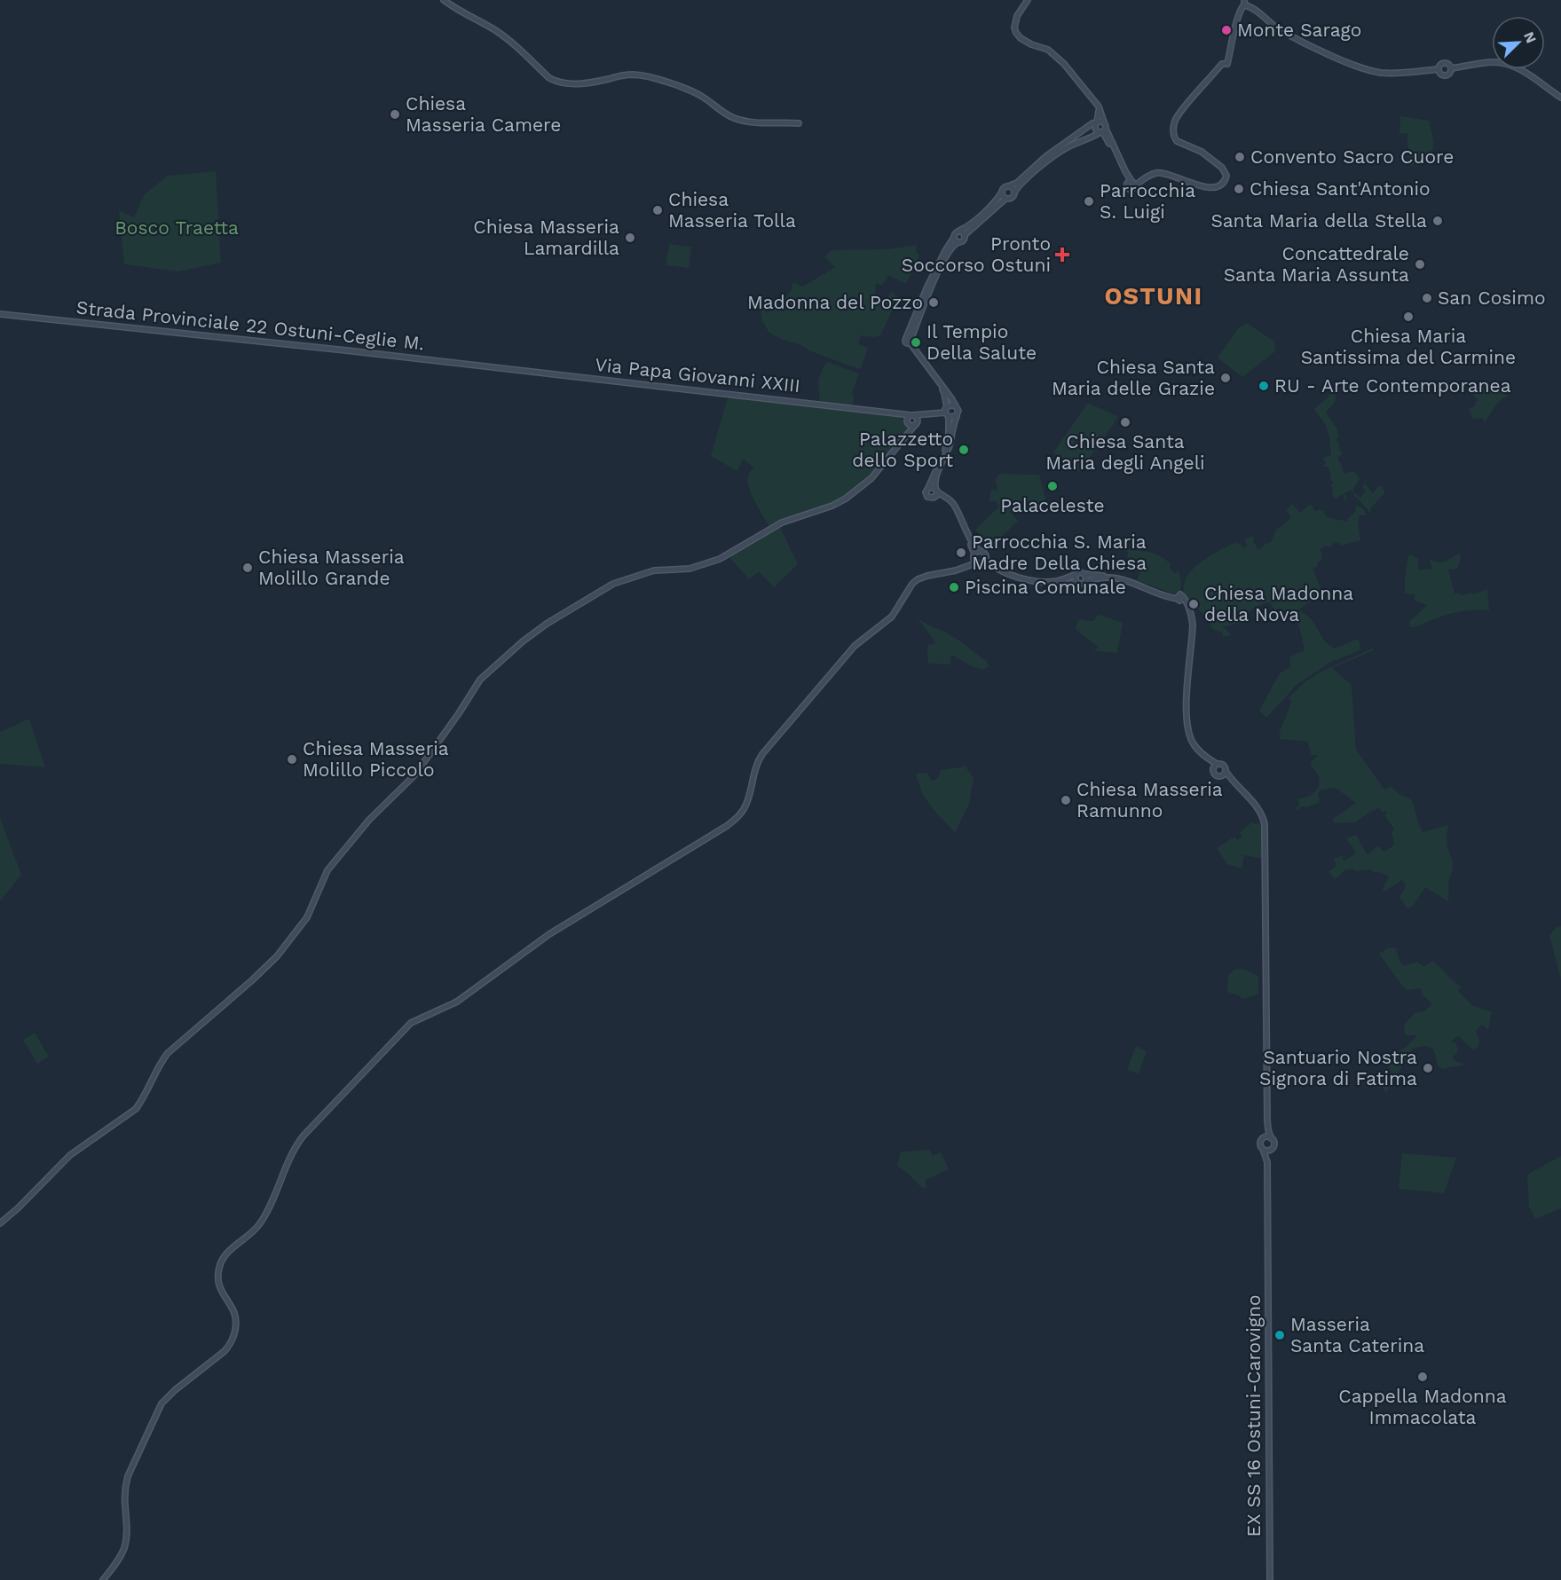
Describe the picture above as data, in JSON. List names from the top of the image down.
{
  "streets": {
    "main road": ["Strada Provinciale 22 Ostuni-Ceglie M.", "Via Papa Giovanni XXIII", "EX SS 16 Ostuni-Carovigno"]
  },
  "crossings": [
    ["Strada Provinciale 22 Ostuni-Ceglie M.", "Via Papa Giovanni XXIII"]
  ],
  "districts": ["OSTUNI"],
  "parks": ["Bosco Traetta"],
  "places": {
    "other": [
      "Monte Sarago",
      "Chiesa Masseria Camere",
      "Convento Sacro Cuore",
      "Chiesa Sant'Antonio",
      "Parrocchia S. Luigi",
      "Chiesa Masseria Tolla",
      "Santa Maria della Stella",
      "Chiesa Masseria Lamardilla",
      "Concattedrale Santa Maria Assunta",
      "San Cosimo",
      "Madonna del Pozzo",
      "Chiesa Maria Santissima del Carmine",
      "Il Tempio Della Salute",
      "Chiesa Santa Maria delle Grazie",
      "RU - Arte Contemporanea",
      "Chiesa Santa Maria degli Angeli",
      "Palazzetto dello Sport",
      "Palaceleste",
      "Parrocchia S. Maria Madre Della Chiesa",
      "Chiesa Masseria Molillo Grande",
      "Piscina Comunale",
      "Chiesa Madonna della Nova",
      "Chiesa Masseria Molillo Piccolo",
      "Chiesa Masseria Ramunno",
      "Santuario Nostra Signora di Fatima",
      "Masseria Santa Caterina",
      "Cappella Madonna Immacolata"
    ],
    "health": ["Pronto Soccorso Ostuni"]
  },
  "north": "top right"
}
